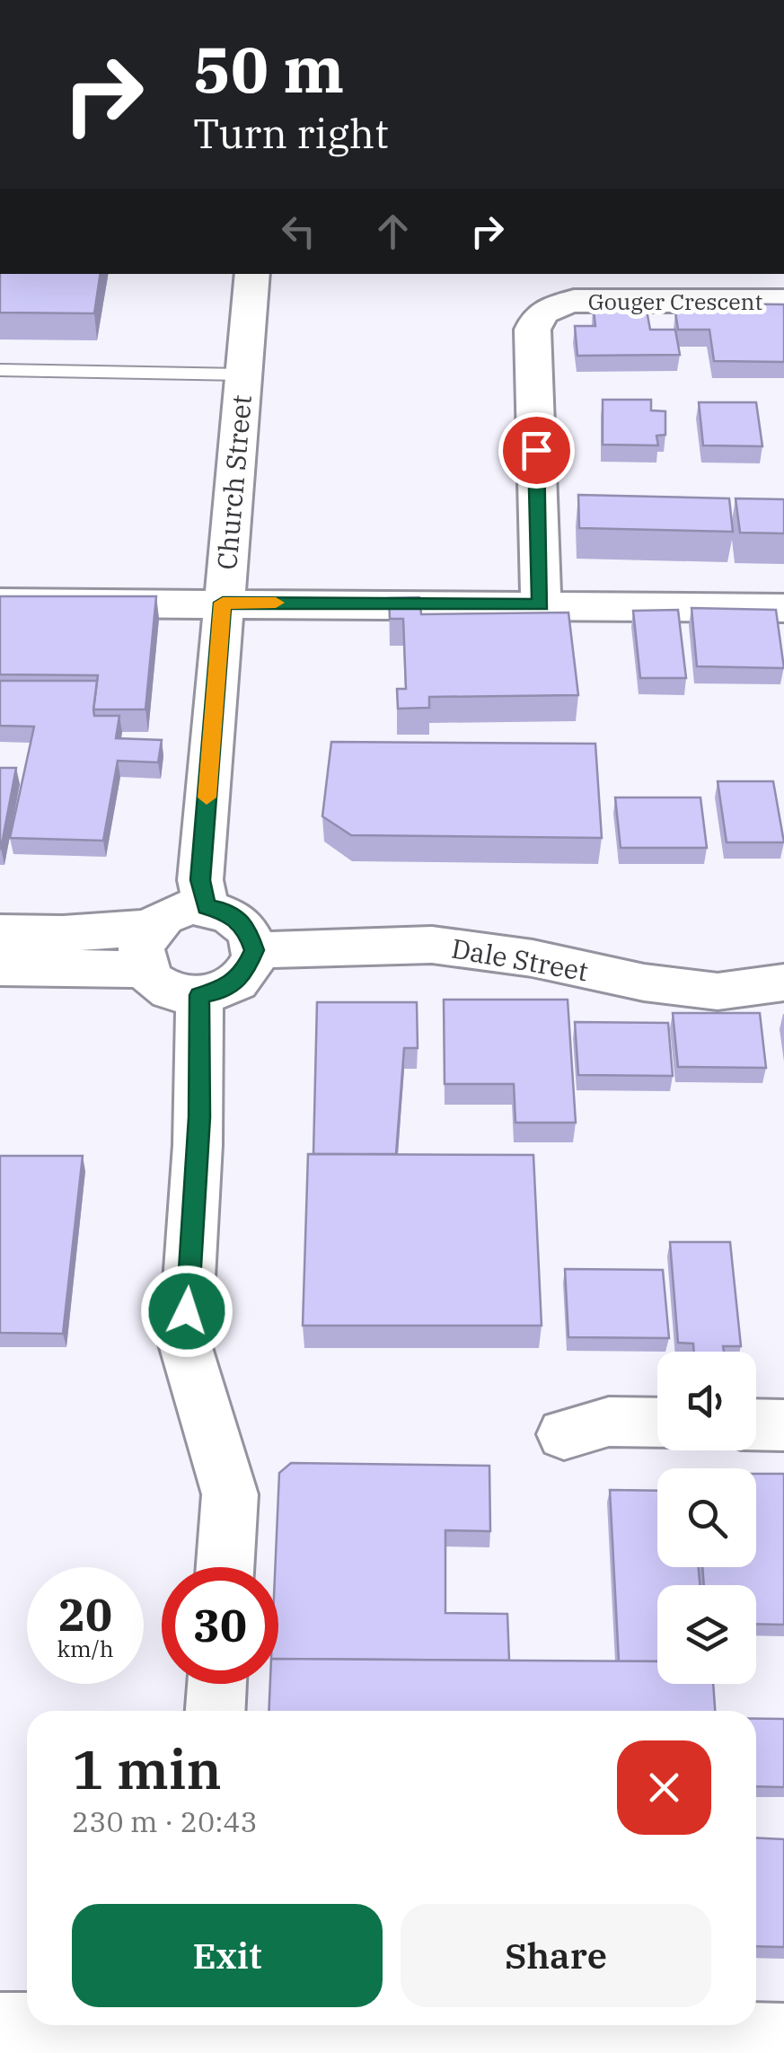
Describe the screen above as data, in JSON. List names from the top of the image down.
{
  "streets": {
    "street": ["Gouger Crescent", "Church Street", "Dale Street"]
  },
  "crossings": [
    ["Church Street", "Dale Street"]
  ],
  "page": {
    "turn": ["50 m", "Turn right"],
    "speed": "20 km/h",
    "limit": "30",
    "heading": ["1 min", "230 m · 20:43"],
    "buttons": ["Exit", "Share"]
  }
}
